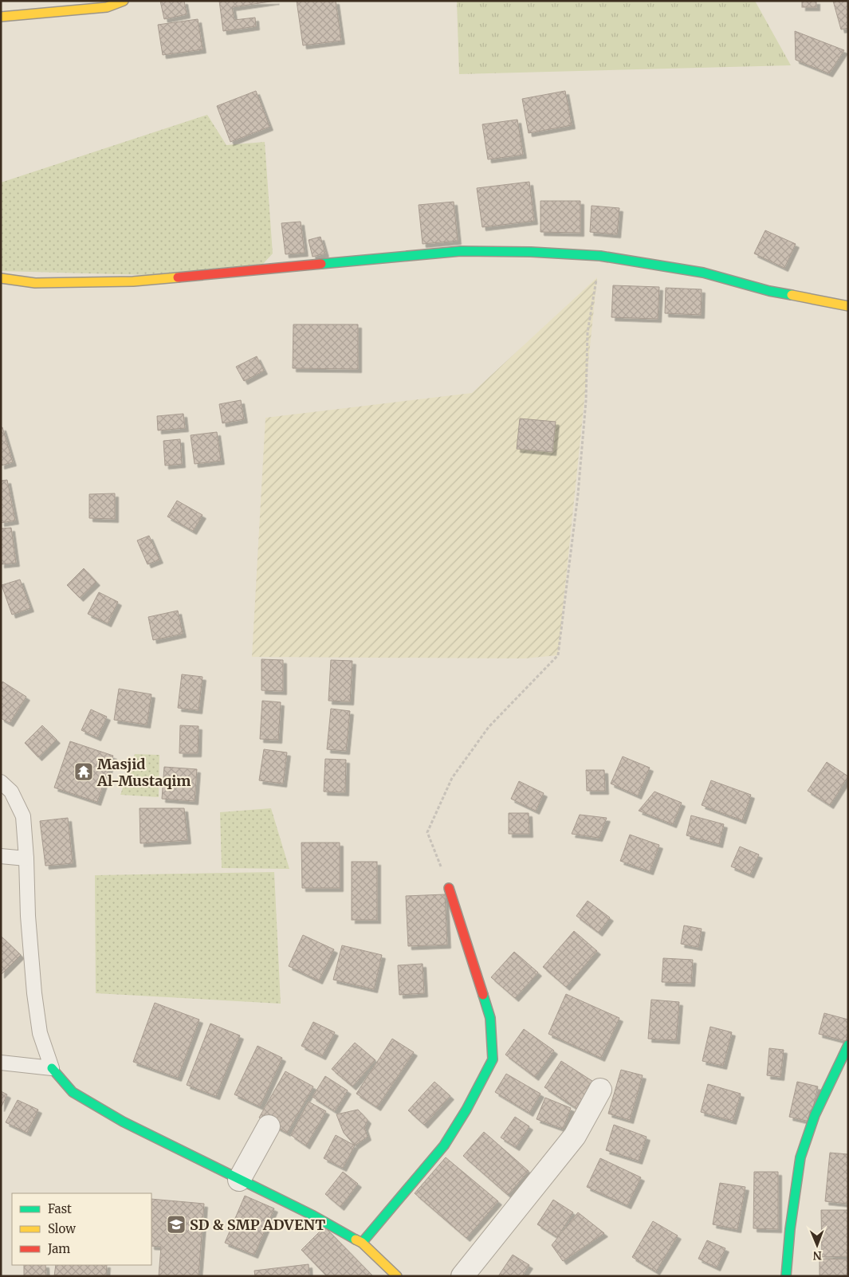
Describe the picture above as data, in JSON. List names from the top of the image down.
{
  "places": {
    "temple": ["Masjid Al-Mustaqim"],
    "school or university": ["SD & SMP ADVENT"]
  },
  "legend": ["Fast", "Slow", "Jam"],
  "north": "bottom"
}
